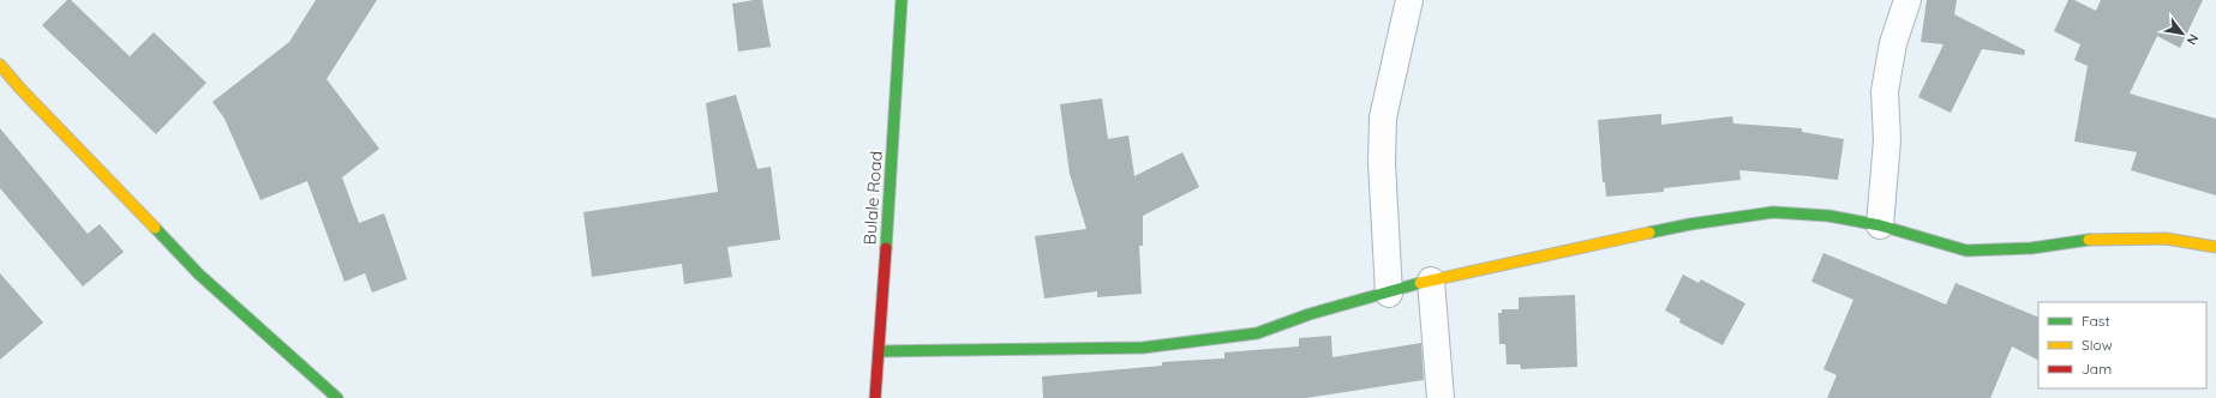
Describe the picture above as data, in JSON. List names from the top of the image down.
{
  "streets": {
    "street": ["Bulale Road"]
  },
  "legend": ["Fast", "Slow", "Jam"],
  "north": "bottom right"
}
